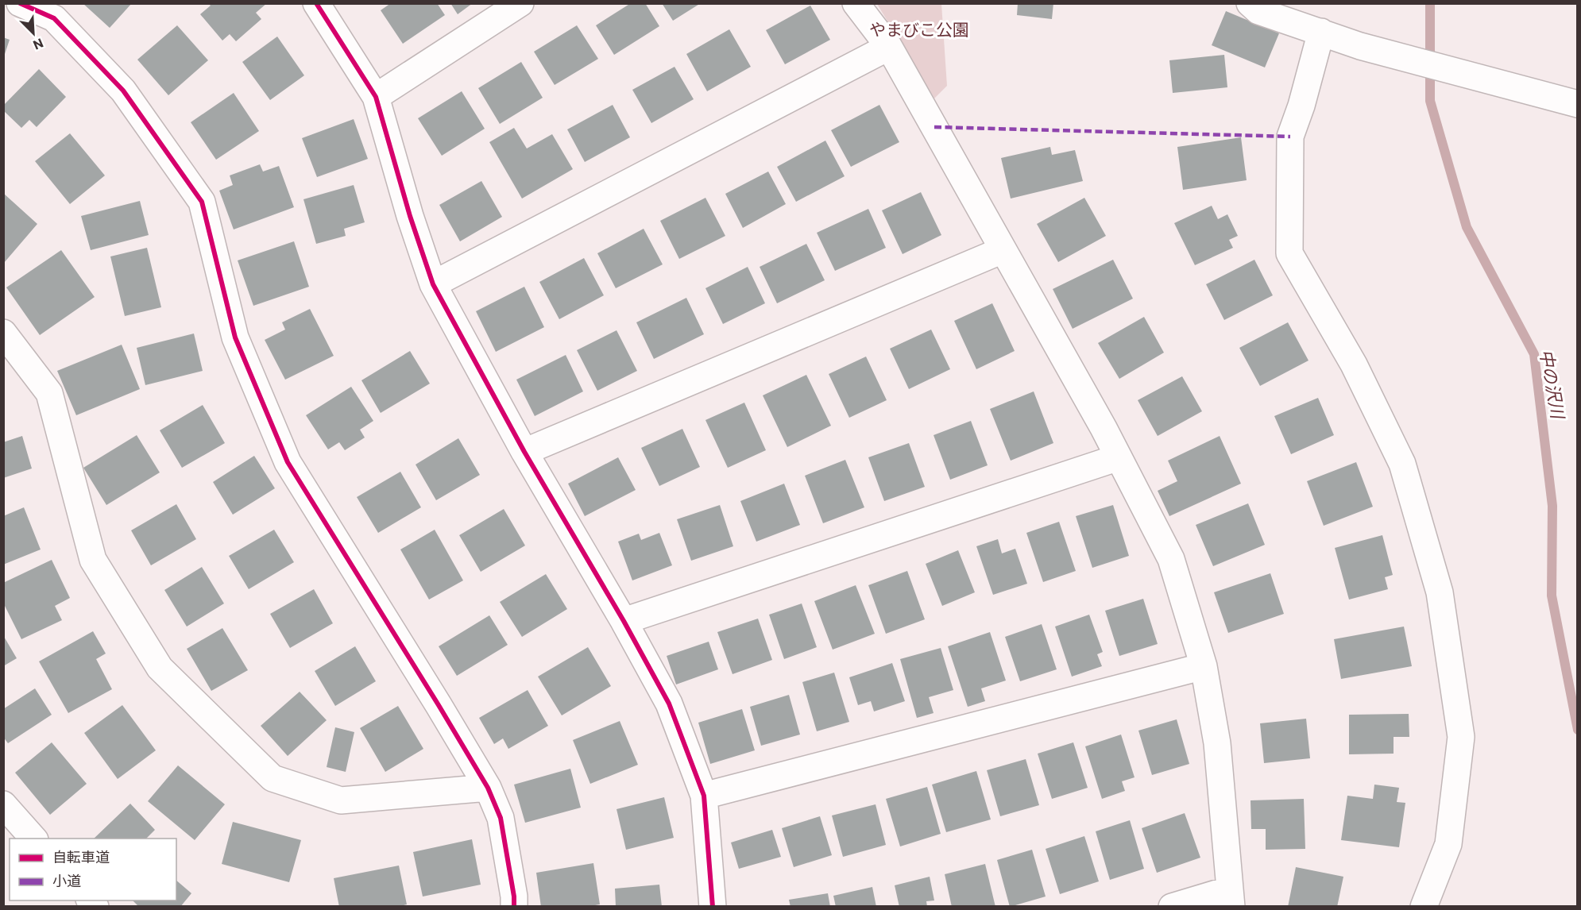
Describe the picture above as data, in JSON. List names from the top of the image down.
{
  "water": ["中の沢川"],
  "parks": ["やまびこ公園"],
  "legend": ["自転車道", "小道"],
  "north": "bottom right"
}
